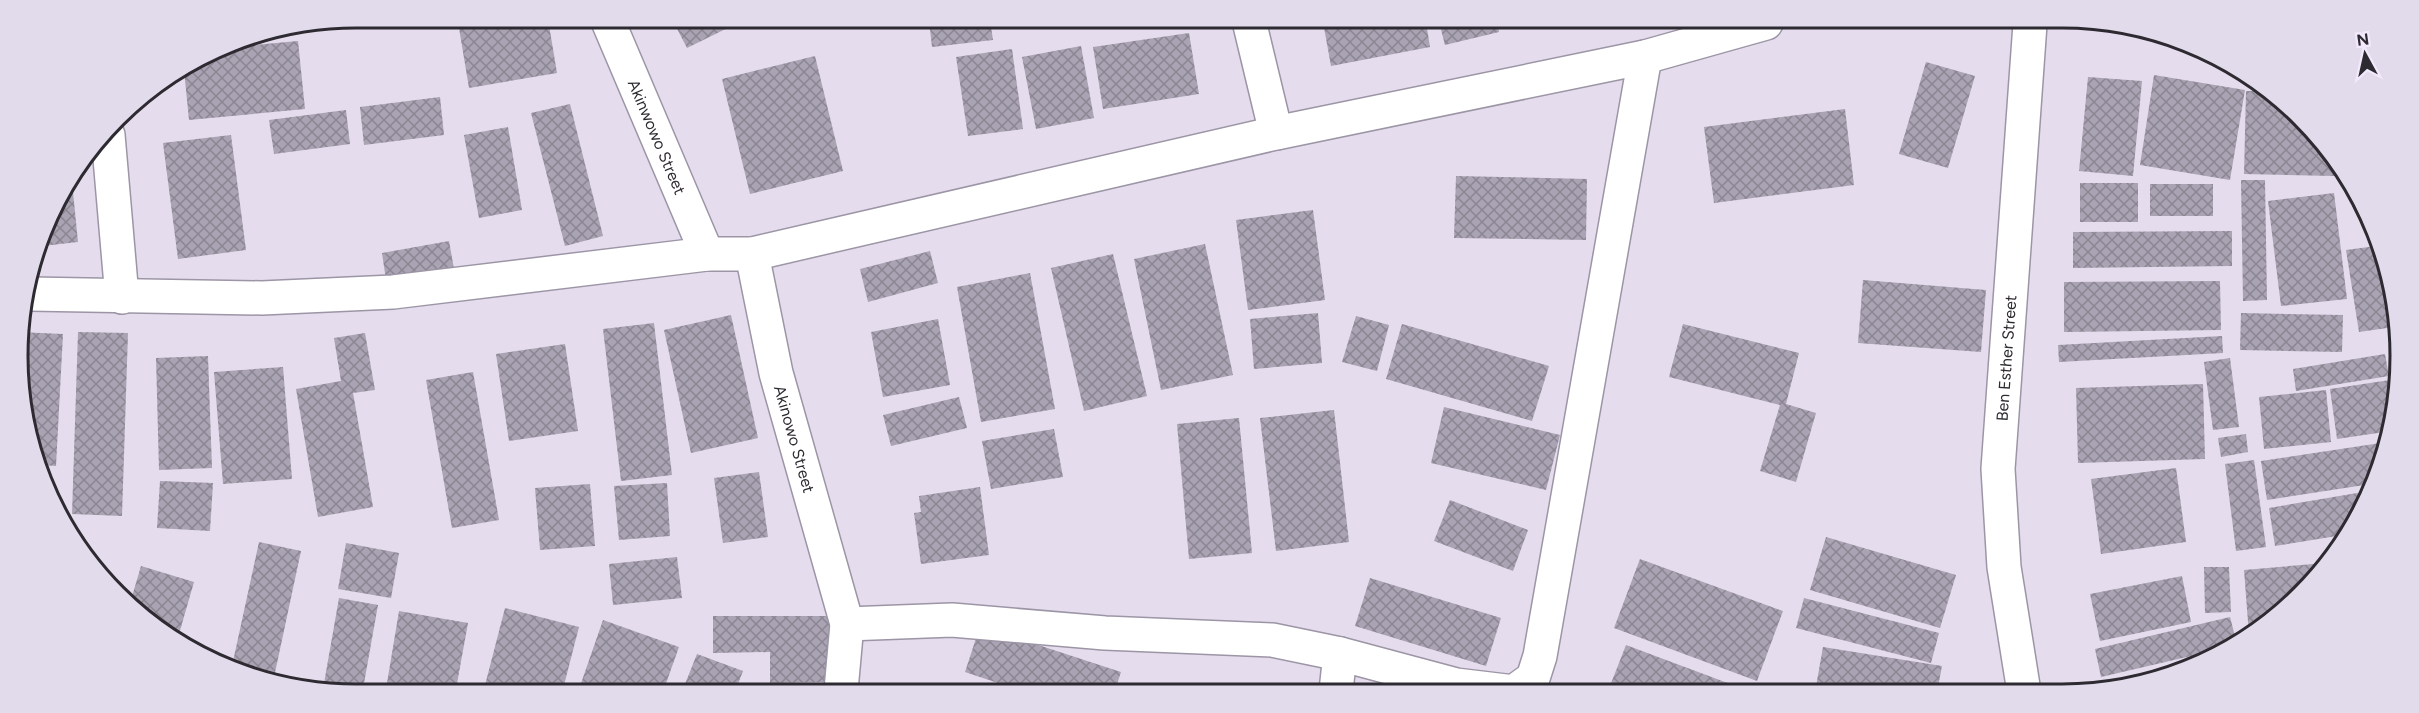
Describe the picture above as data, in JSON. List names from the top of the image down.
{
  "streets": {
    "street": ["Akinwowo Street", "Ben Esther Street", "Akinowo Street"]
  },
  "north": "top"
}
